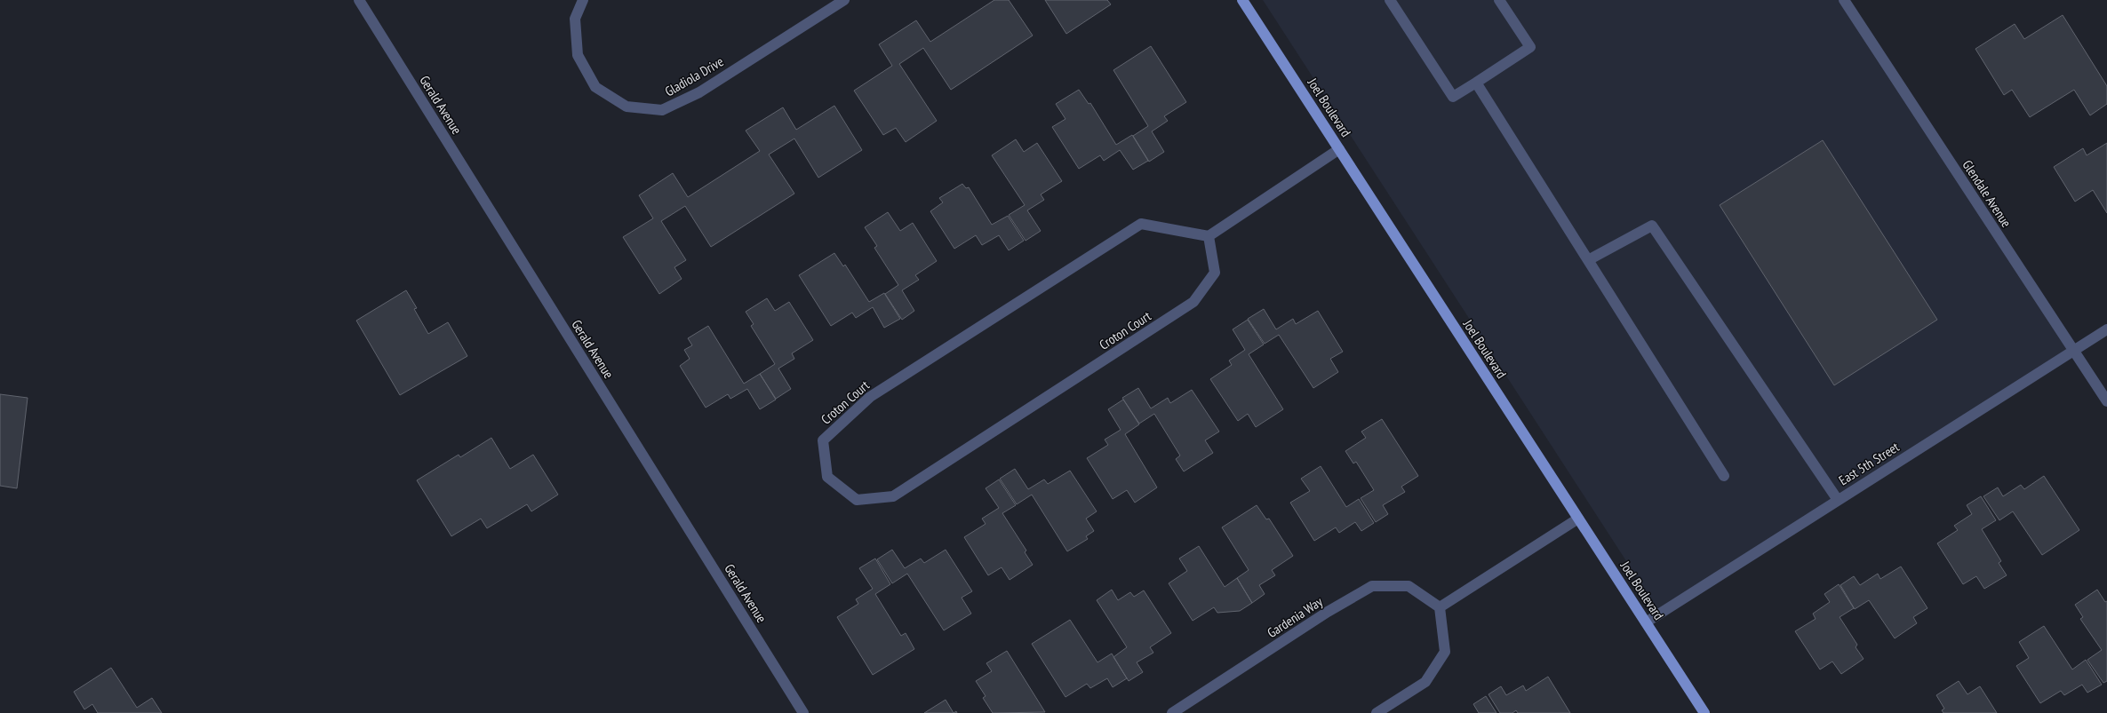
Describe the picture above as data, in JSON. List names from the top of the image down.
{
  "streets": {
    "main road": ["Joel Boulevard"],
    "street": [
      "Gladiola Drive",
      "Gerald Avenue",
      "Glendale Avenue",
      "Croton Court",
      "East 5th Street",
      "Gardenia Way"
    ]
  },
  "crossings": [
    ["Joel Boulevard", "East 5th Street"],
    ["Glendale Avenue", "East 5th Street"]
  ]
}
